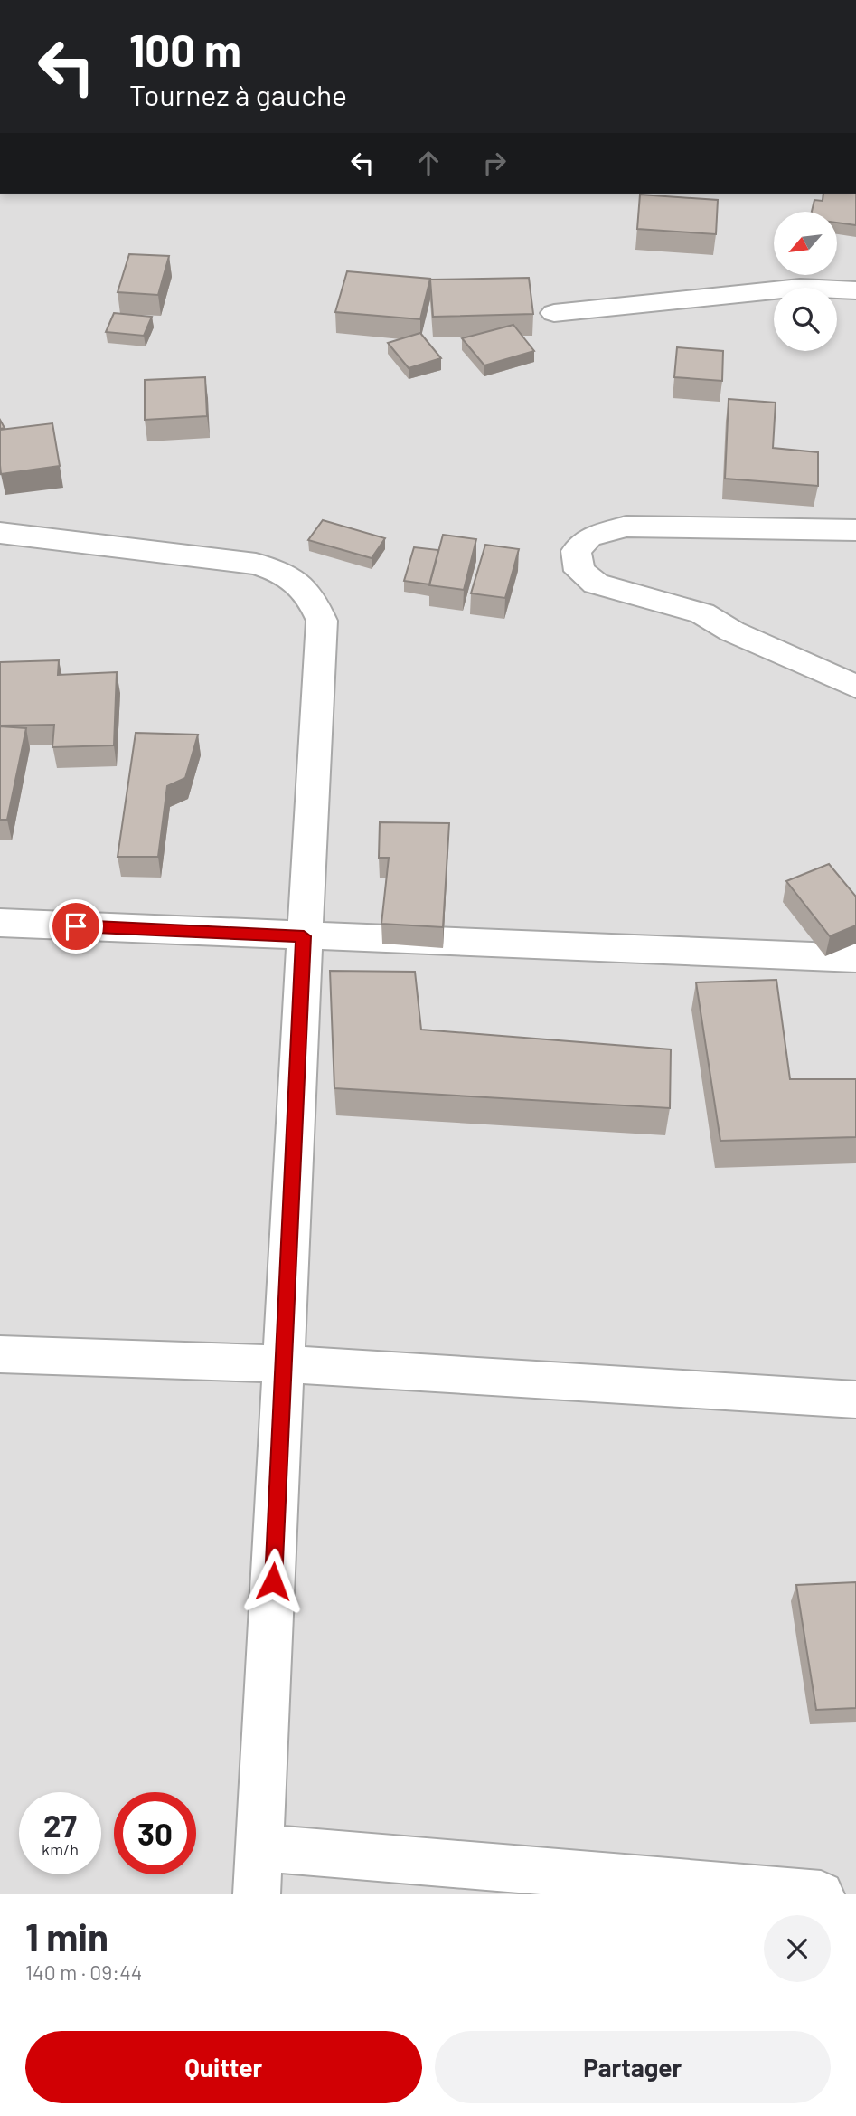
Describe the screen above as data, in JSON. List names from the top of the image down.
{
  "north": "bottom left",
  "page": {
    "turn": ["100 m", "Tournez à gauche"],
    "speed": "27 km/h",
    "limit": "30",
    "heading": ["1 min", "140 m · 09:44"],
    "buttons": ["Quitter", "Partager"]
  }
}
